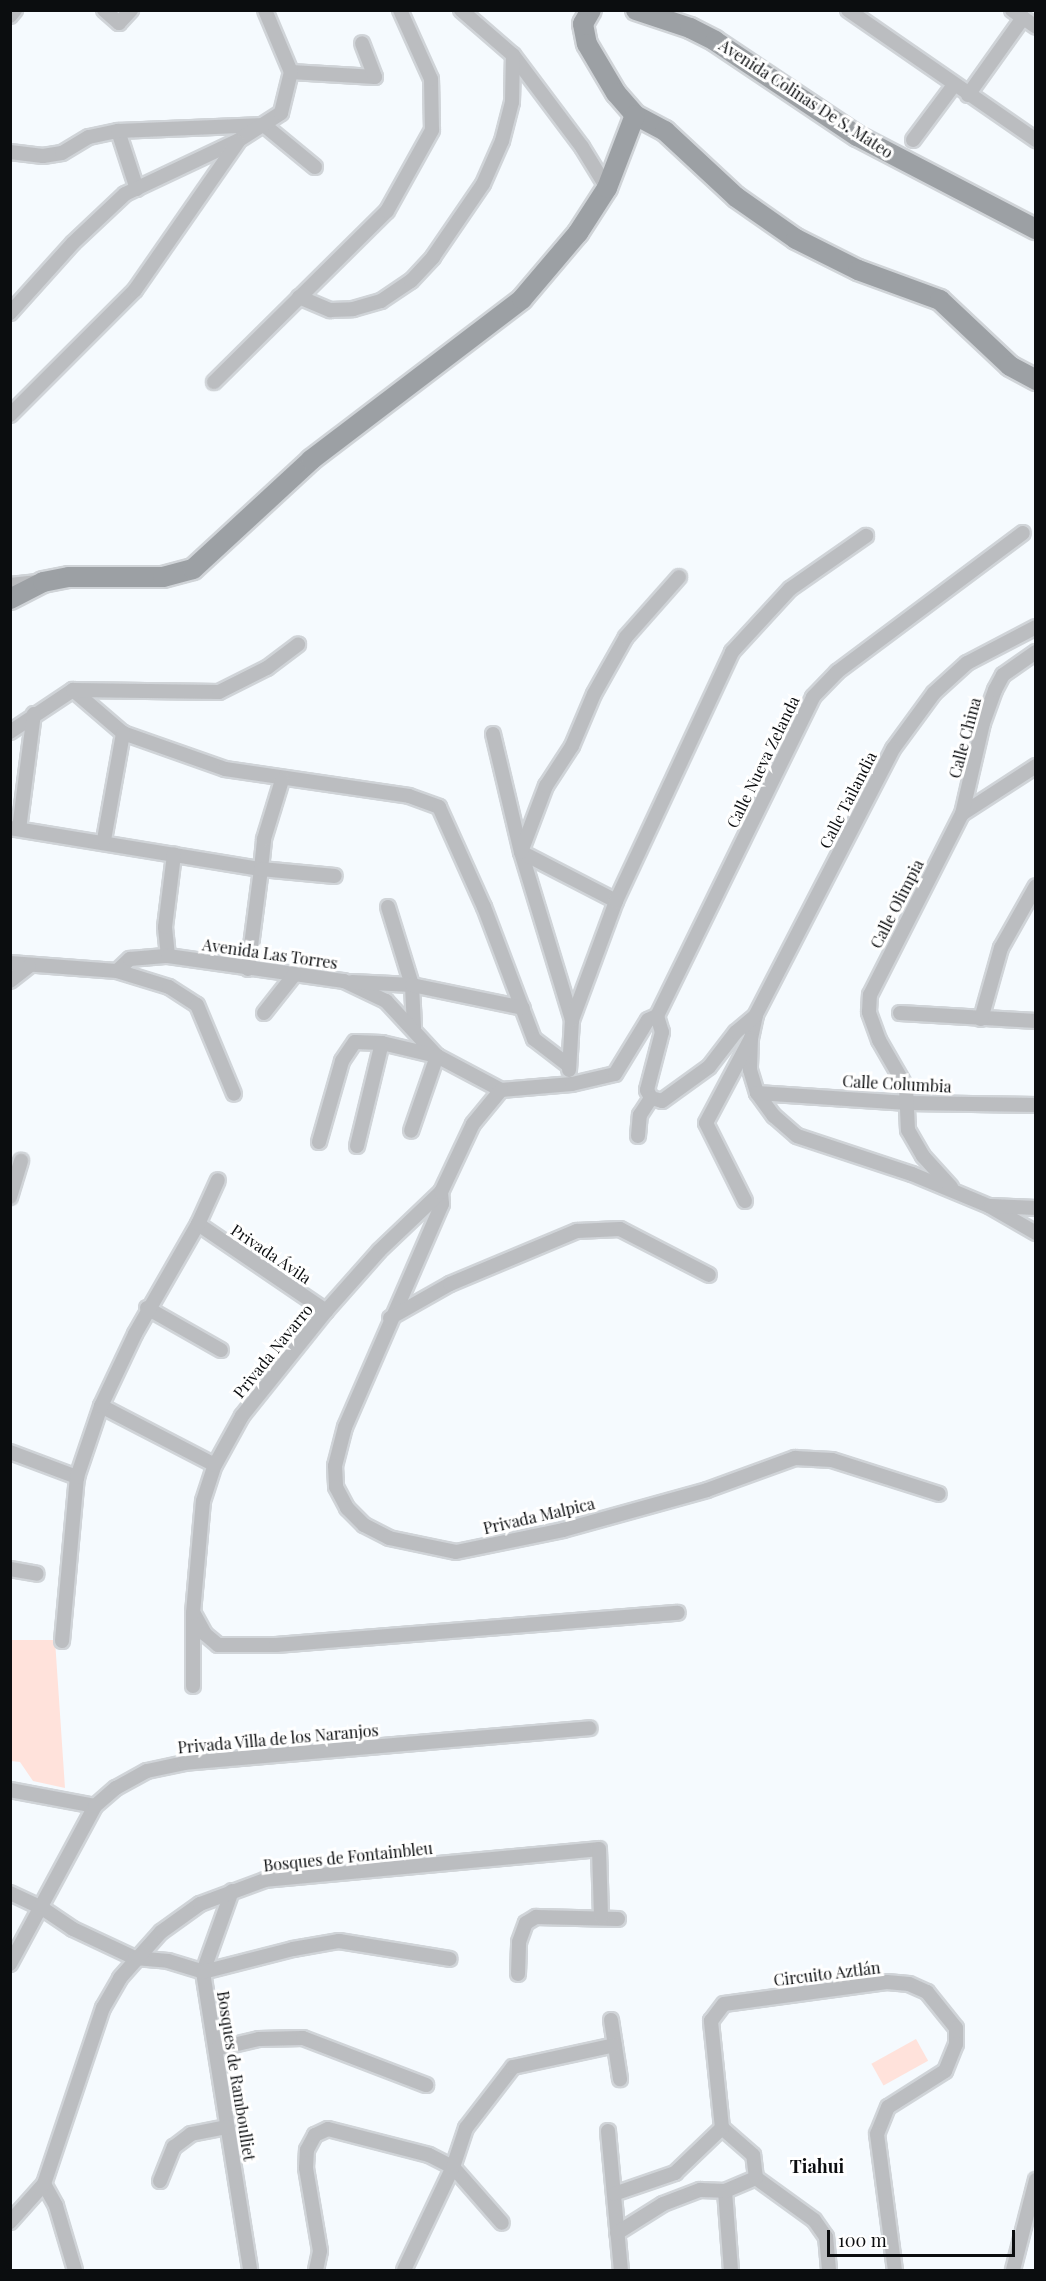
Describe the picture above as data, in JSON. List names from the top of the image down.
{
  "streets": {
    "street": [
      "Avenida Colinas De S. Mateo",
      "Calle China",
      "Calle Nueva Zelanda",
      "Calle Tailandia",
      "Calle Olimpia",
      "Avenida Las Torres",
      "Calle Columbia",
      "Privada Ávila",
      "Privada Navarro",
      "Privada Malpica",
      "Privada Villa de los Naranjos",
      "Bosques de Fontainbleu",
      "Circuito Aztlán",
      "Bosques de Ramboulliet"
    ]
  },
  "crossings": [
    ["Calle China", "Calle Olimpia"],
    ["Calle Olimpia", "Calle Columbia"],
    ["Avenida Las Torres", "Privada Navarro"],
    ["Privada Ávila", "Privada Navarro"],
    ["Privada Navarro", "Privada Malpica"],
    ["Bosques de Fontainbleu", "Bosques de Ramboulliet"]
  ],
  "districts": ["Tiahui"],
  "scale_bar": "100 m"
}
